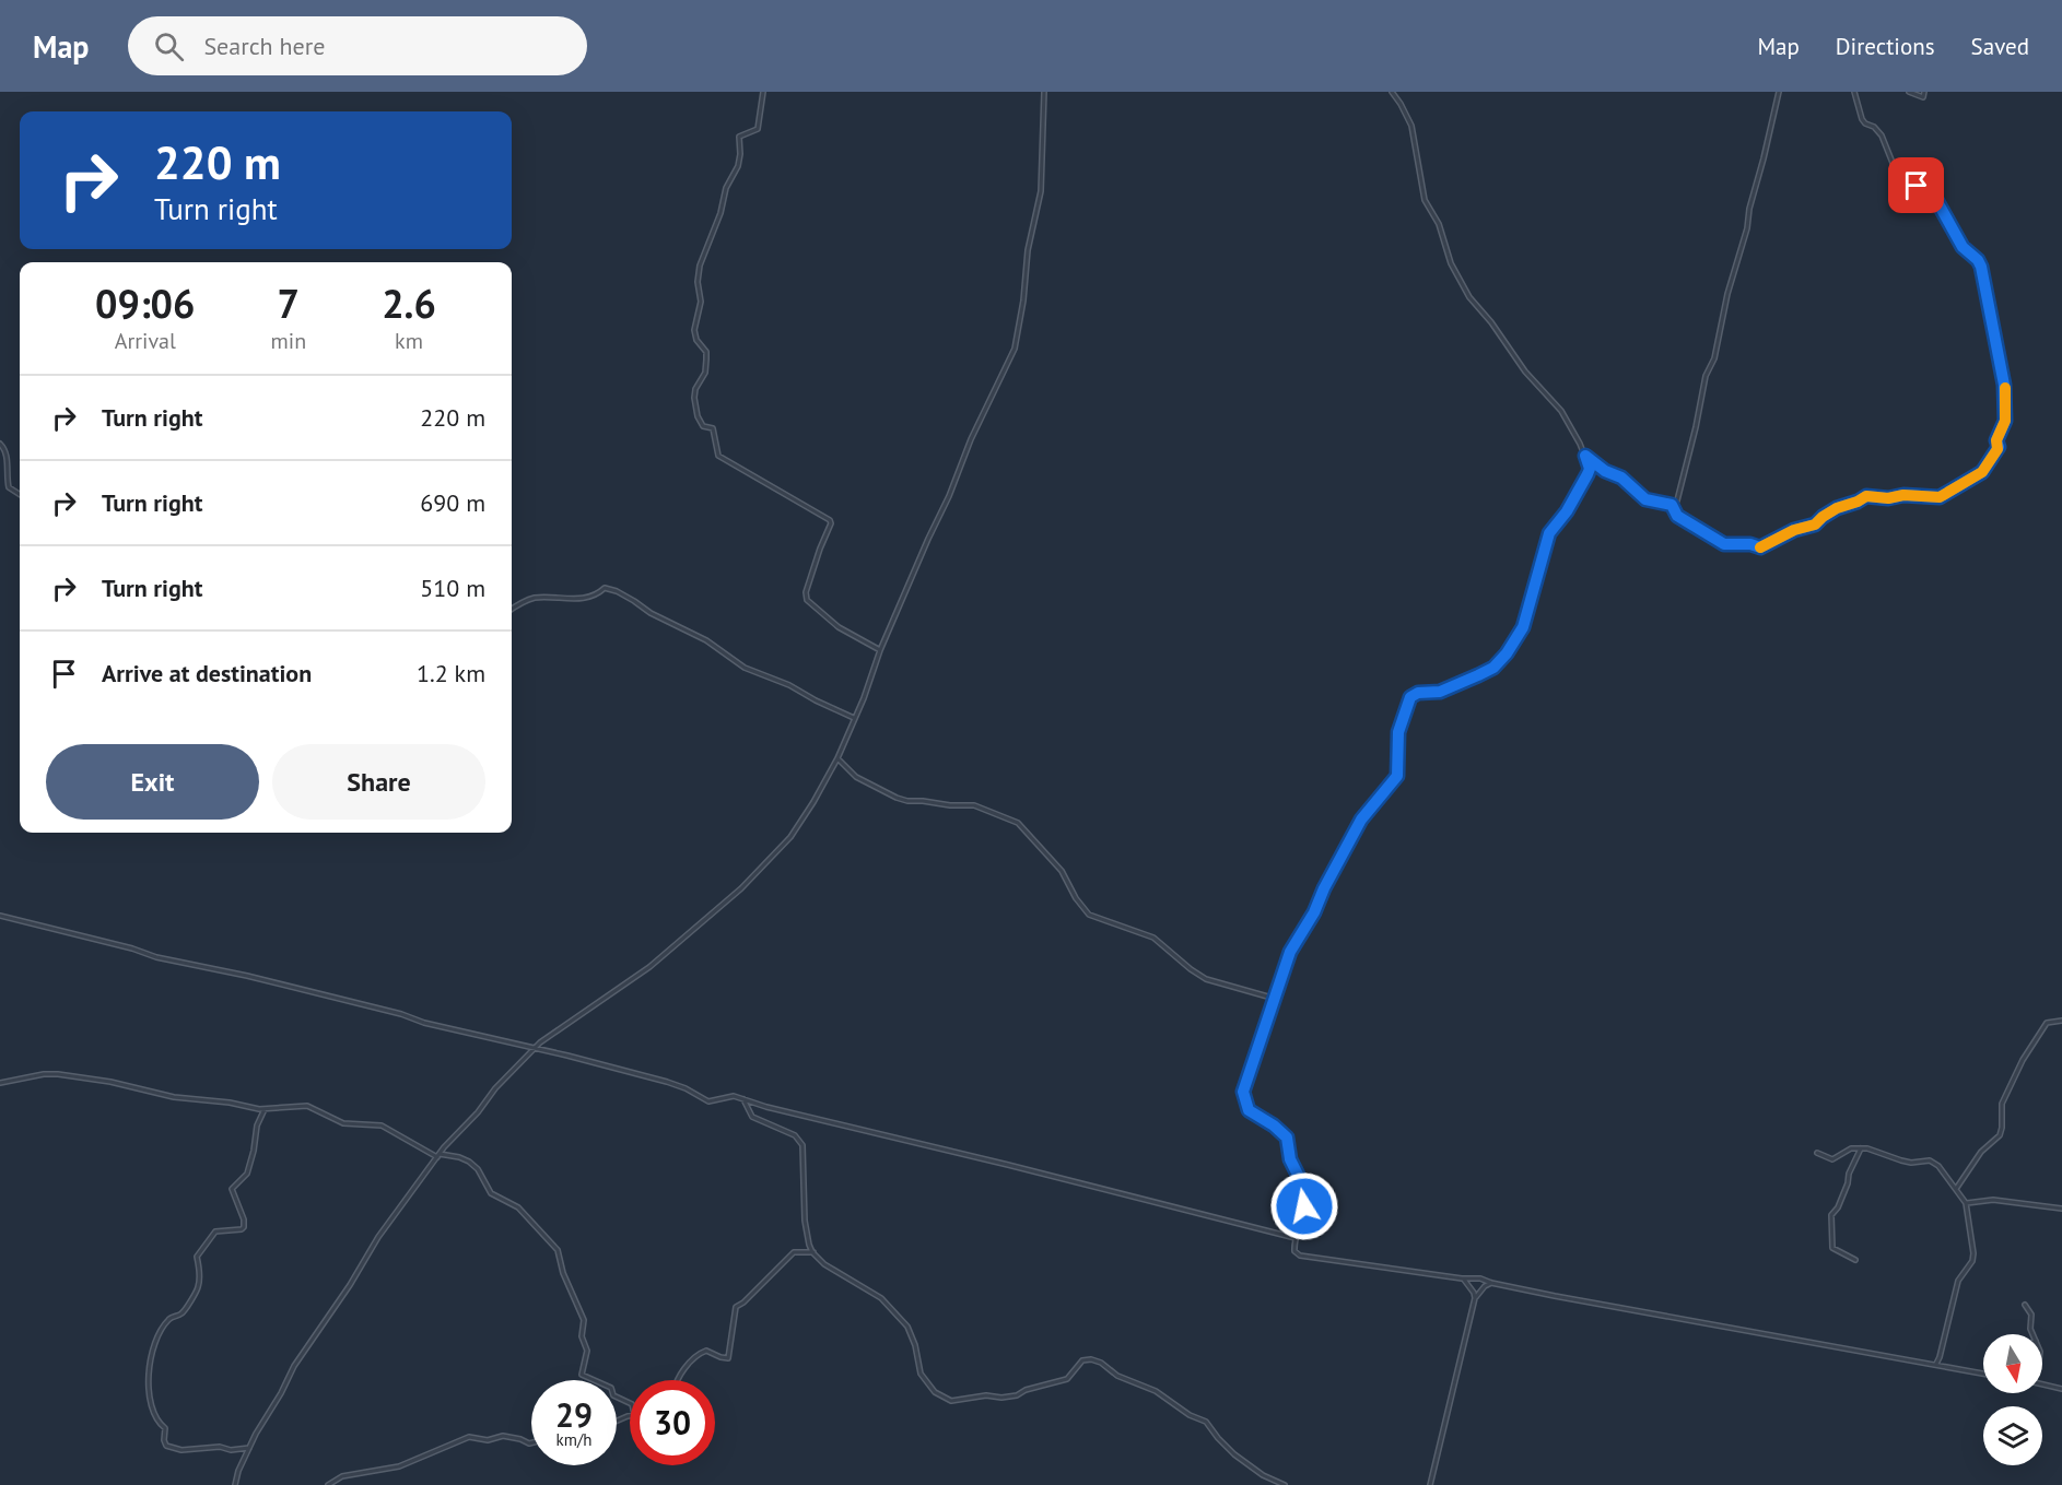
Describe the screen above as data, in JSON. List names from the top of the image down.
{
  "north": "bottom",
  "page": {
    "header": "Map",
    "search": "Search here",
    "nav": ["Map", "Directions", "Saved"],
    "turn": ["220 m", "Turn right"],
    "eta": [
      "09:06",
      "Arrival",
      "7",
      "min",
      "2.6",
      "km"
    ],
    "list": [
      {
        "name": "Turn right",
        "value": "220 m"
      },
      {
        "name": "Turn right",
        "value": "690 m"
      },
      {
        "name": "Turn right",
        "value": "510 m"
      },
      {
        "name": "Arrive at destination",
        "value": "1.2 km"
      }
    ],
    "buttons": ["Exit", "Share"],
    "speed": "29 km/h",
    "limit": "30"
  }
}
